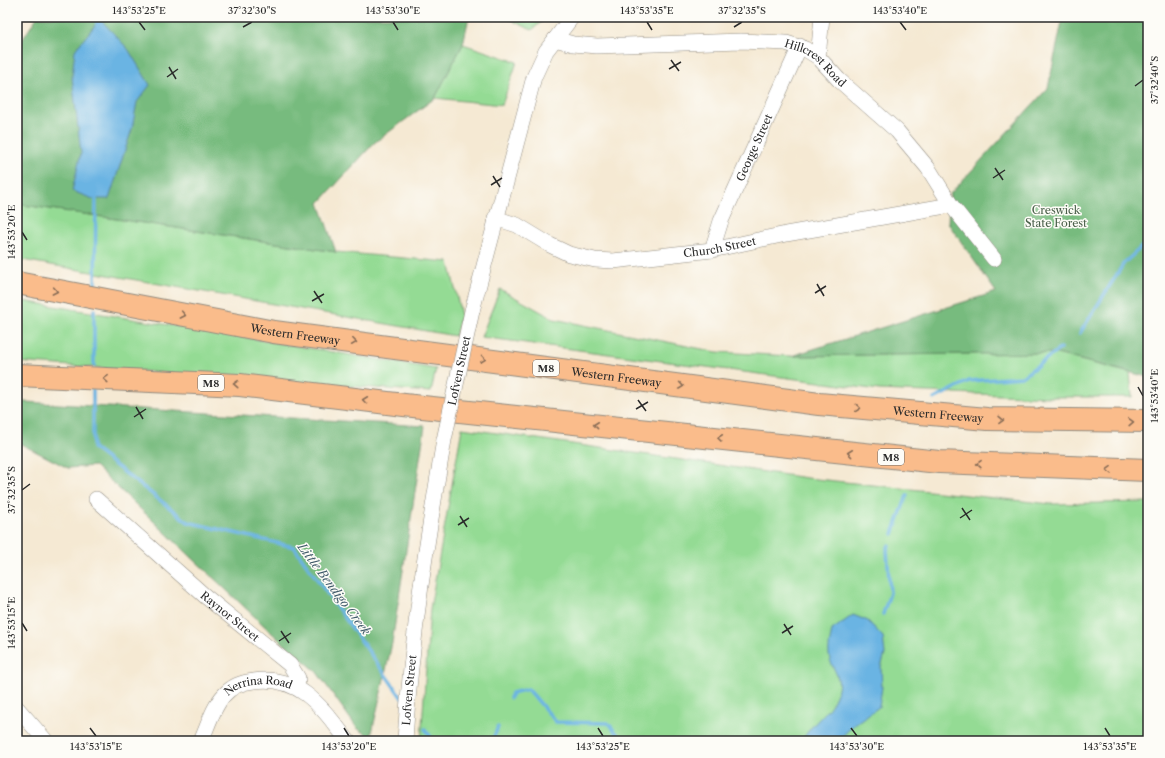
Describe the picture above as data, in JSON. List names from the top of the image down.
{
  "streets": {
    "highway": ["Western Freeway", "M8"],
    "street": [
      "Hillcrest Road",
      "George Street",
      "Church Street",
      "Lofven Street",
      "Raynor Street",
      "Nerrina Road"
    ]
  },
  "crossings": [
    ["Hillcrest Road", "George Street"],
    ["Hillcrest Road", "Church Street"],
    ["Hillcrest Road", "Lofven Street"],
    ["George Street", "Church Street"],
    ["Church Street", "Lofven Street"],
    ["Raynor Street", "Nerrina Road"]
  ],
  "water": ["Little Bendigo Creek"],
  "parks": ["Creswick State Forest"],
  "coordinates": [
    "143°53'25\"E",
    "37°32'30\"S",
    "143°53'30\"E",
    "143°53'35\"E",
    "37°32'35\"S",
    "143°53'40\"E",
    "37°32'40\"S",
    "143°53'20\"E",
    "143°53'15\"E"
  ]
}
